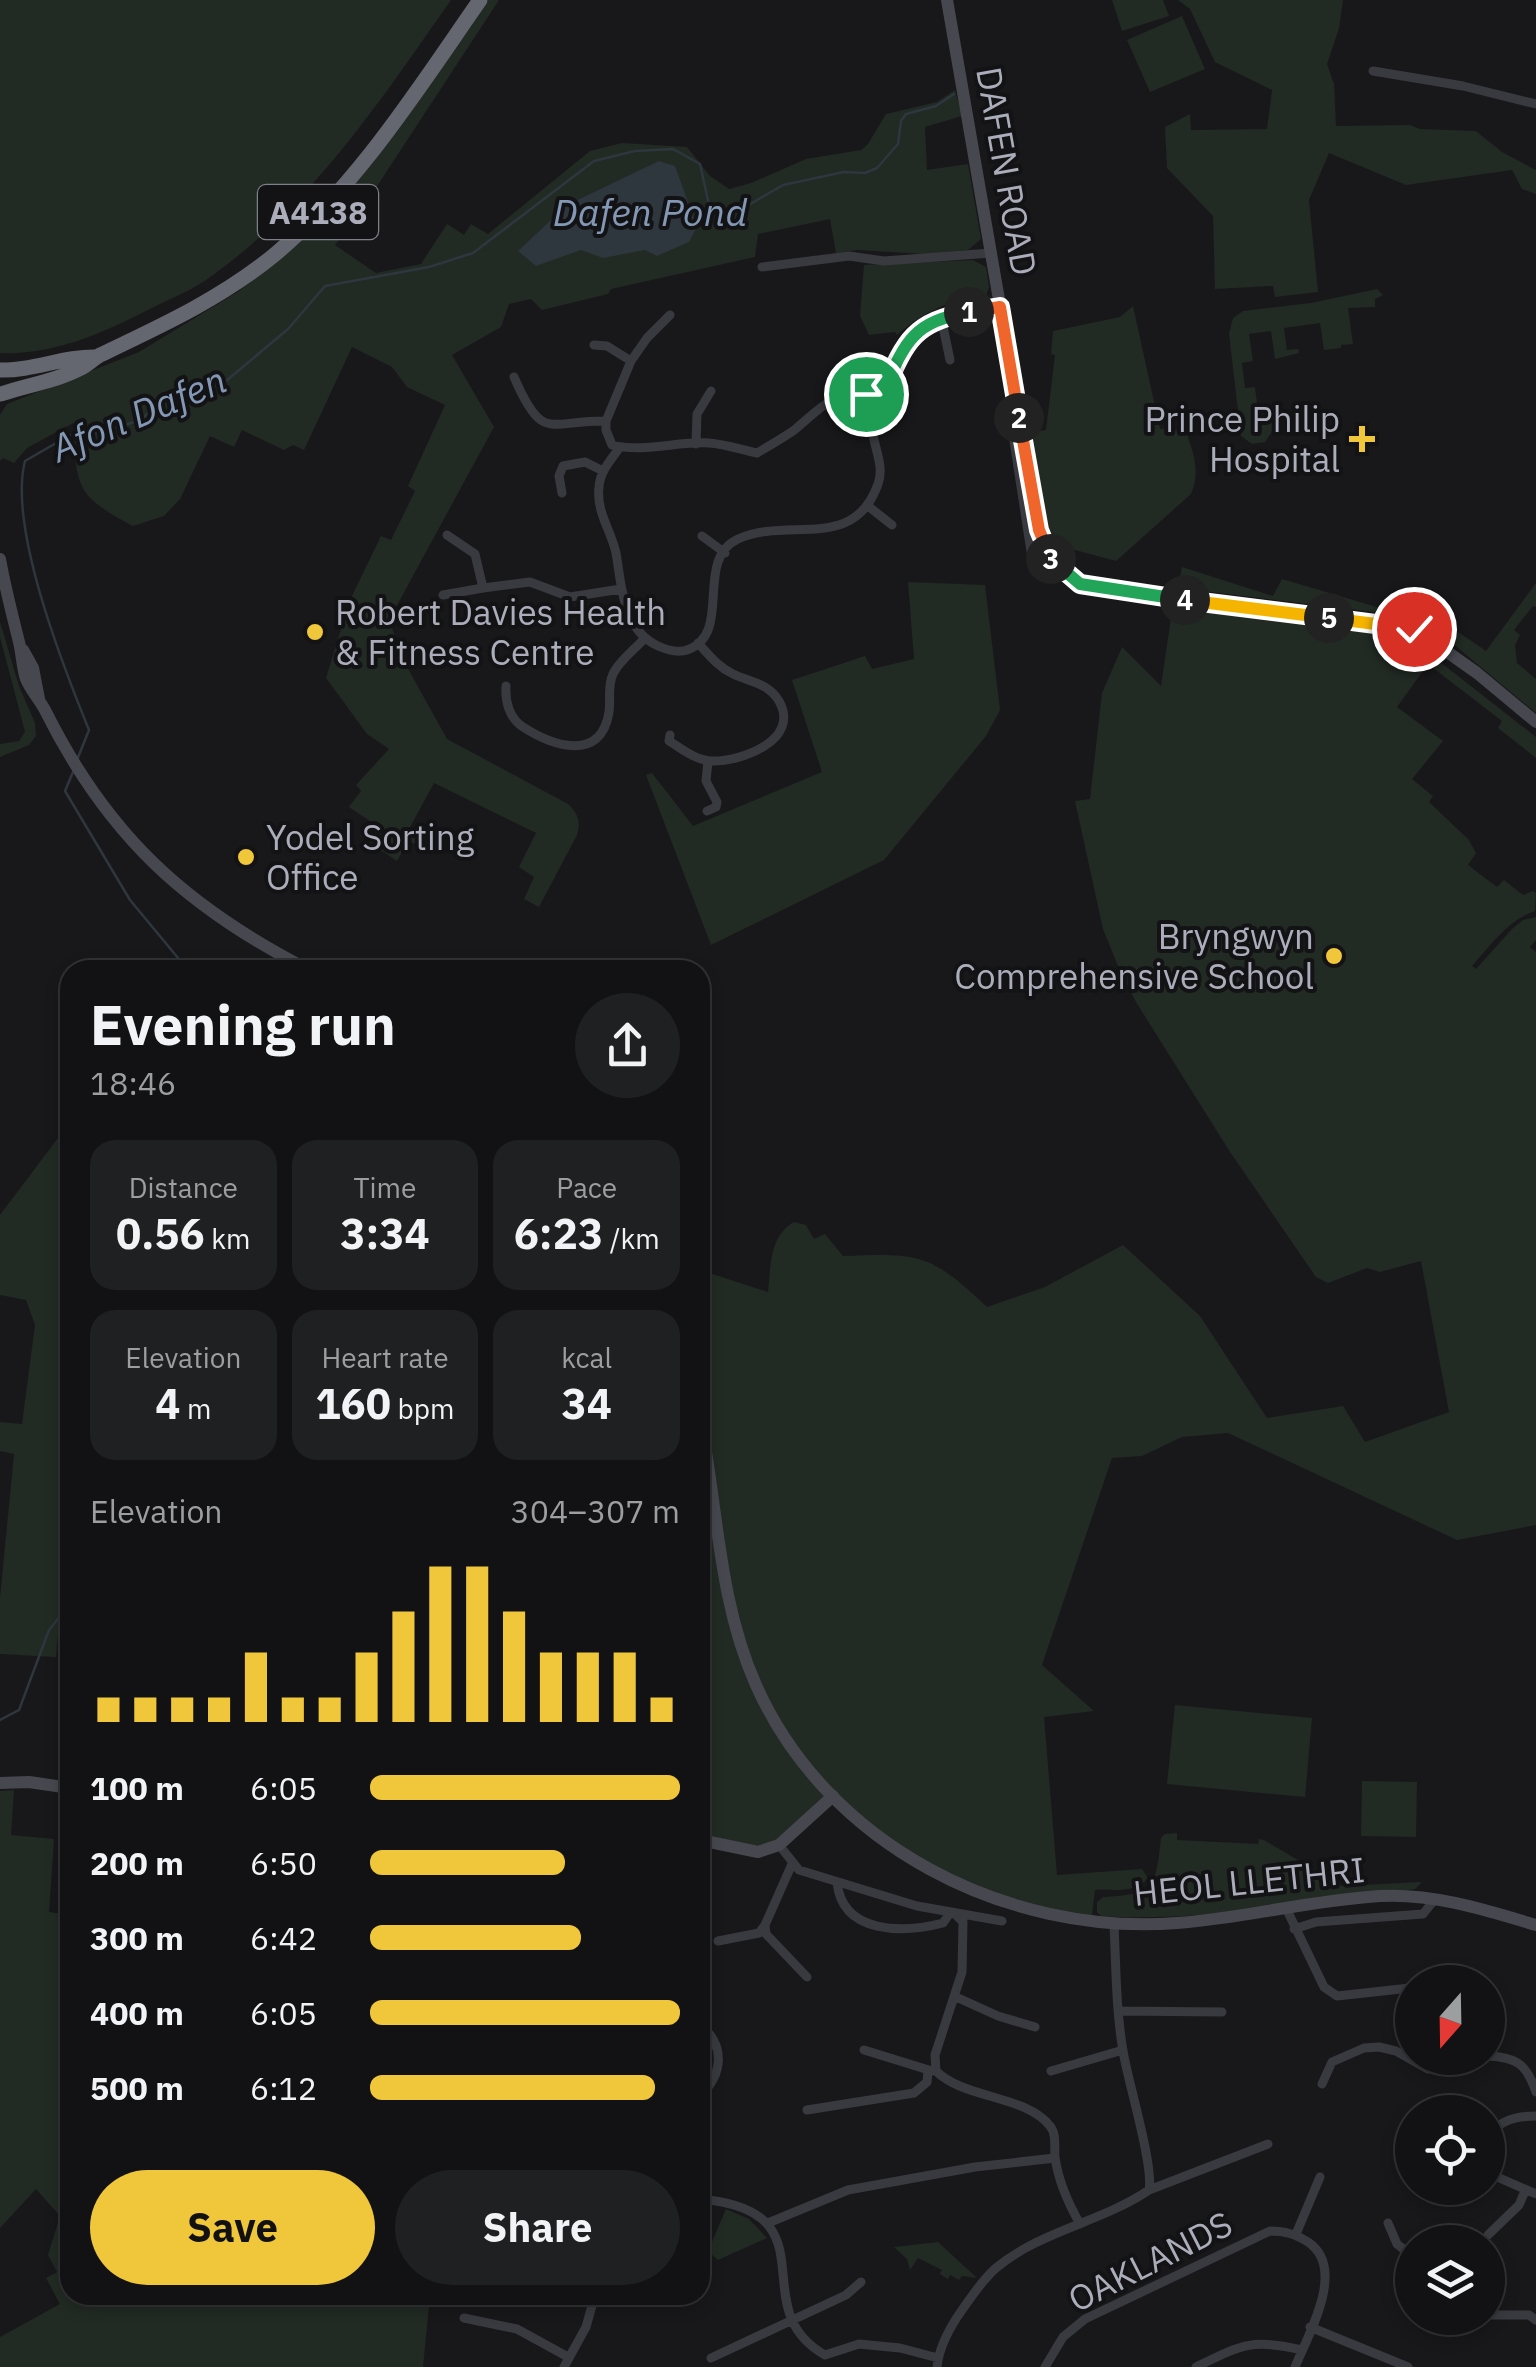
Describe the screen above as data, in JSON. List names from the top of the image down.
{
  "streets": {
    "highway": ["A4138"],
    "main road": ["DAFEN ROAD", "HEOL LLETHRI"],
    "street": ["OAKLANDS"]
  },
  "water": ["Dafen Pond", "Afon Dafen"],
  "places": {
    "health": ["Prince Philip Hospital"],
    "other": ["Robert Davies Health & Fitness Centre", "Yodel Sorting Office", "Bryngwyn Comprehensive School"]
  },
  "north": "bottom",
  "page": {
    "pins": [
      "1",
      "2",
      "3",
      "4",
      "5"
    ],
    "heading": ["Evening run", "18:46"],
    "stats": [
      ["Distance", "0.56 km"],
      ["Time", "3:34"],
      ["Pace", "6:23 /km"],
      ["Elevation", "4 m"],
      ["Heart rate", "160 bpm"],
      ["kcal", "34"]
    ],
    "chart": ["Elevation", "304–307 m"],
    "list": [
      {
        "name": "100 m",
        "note": "6:05"
      },
      {
        "name": "200 m",
        "note": "6:50"
      },
      {
        "name": "300 m",
        "note": "6:42"
      },
      {
        "name": "400 m",
        "note": "6:05"
      },
      {
        "name": "500 m",
        "note": "6:12"
      }
    ],
    "buttons": ["Save", "Share"]
  }
}
